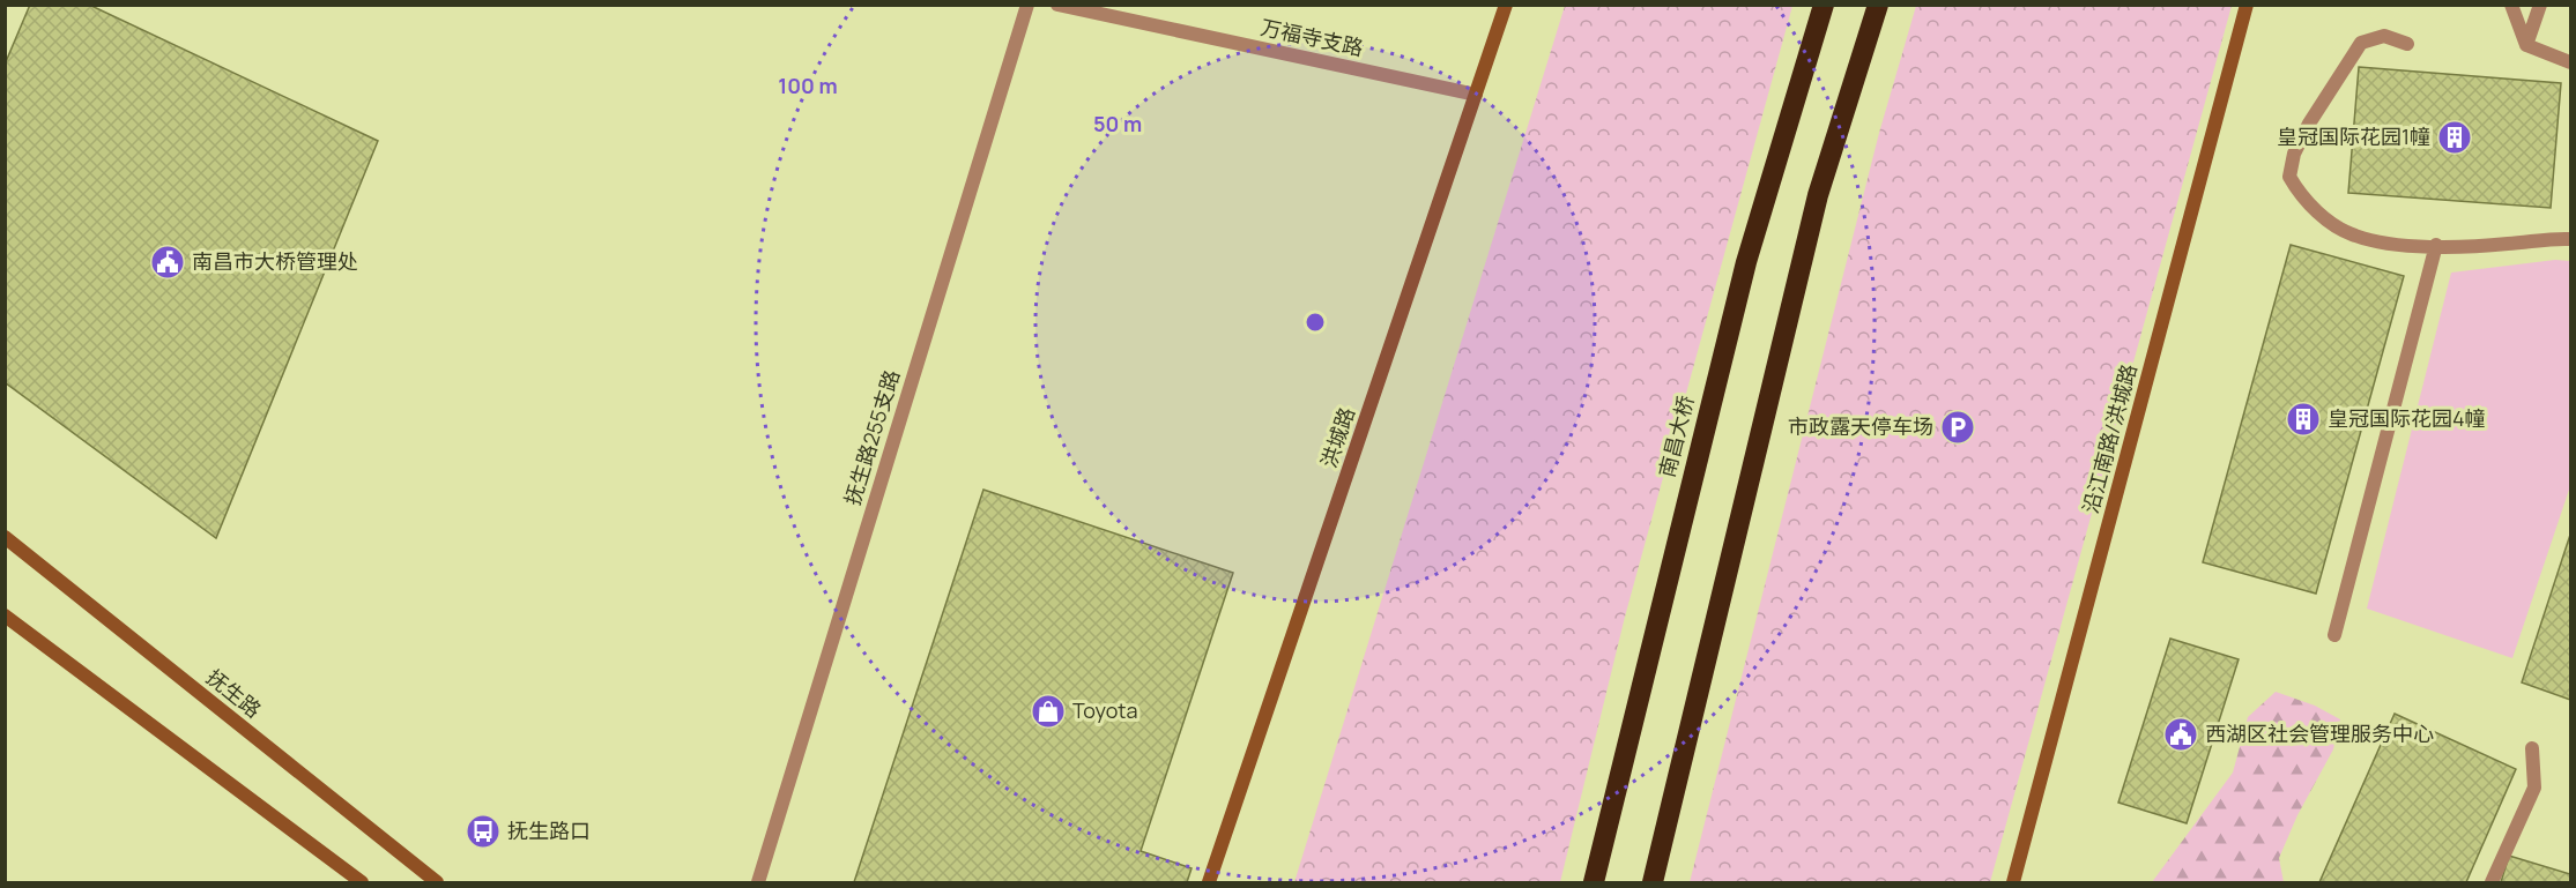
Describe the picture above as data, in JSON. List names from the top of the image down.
{
  "streets": {
    "highway": ["南昌大桥"],
    "street": [
      "万福寺支路",
      "抚生路255支路",
      "洪城路",
      "沿江南路/洪城路",
      "抚生路"
    ]
  },
  "crossings": [
    ["万福寺支路", "洪城路"]
  ],
  "places": {
    "building": ["皇冠国际花园1幢", "皇冠国际花园4幢"],
    "public building": ["南昌市大桥管理处", "西湖区社会管理服务中心"],
    "parking": ["市政露天停车场"],
    "shop": ["Toyota"],
    "bus stop": ["抚生路口"]
  },
  "rings": ["100 m", "50 m"]
}
